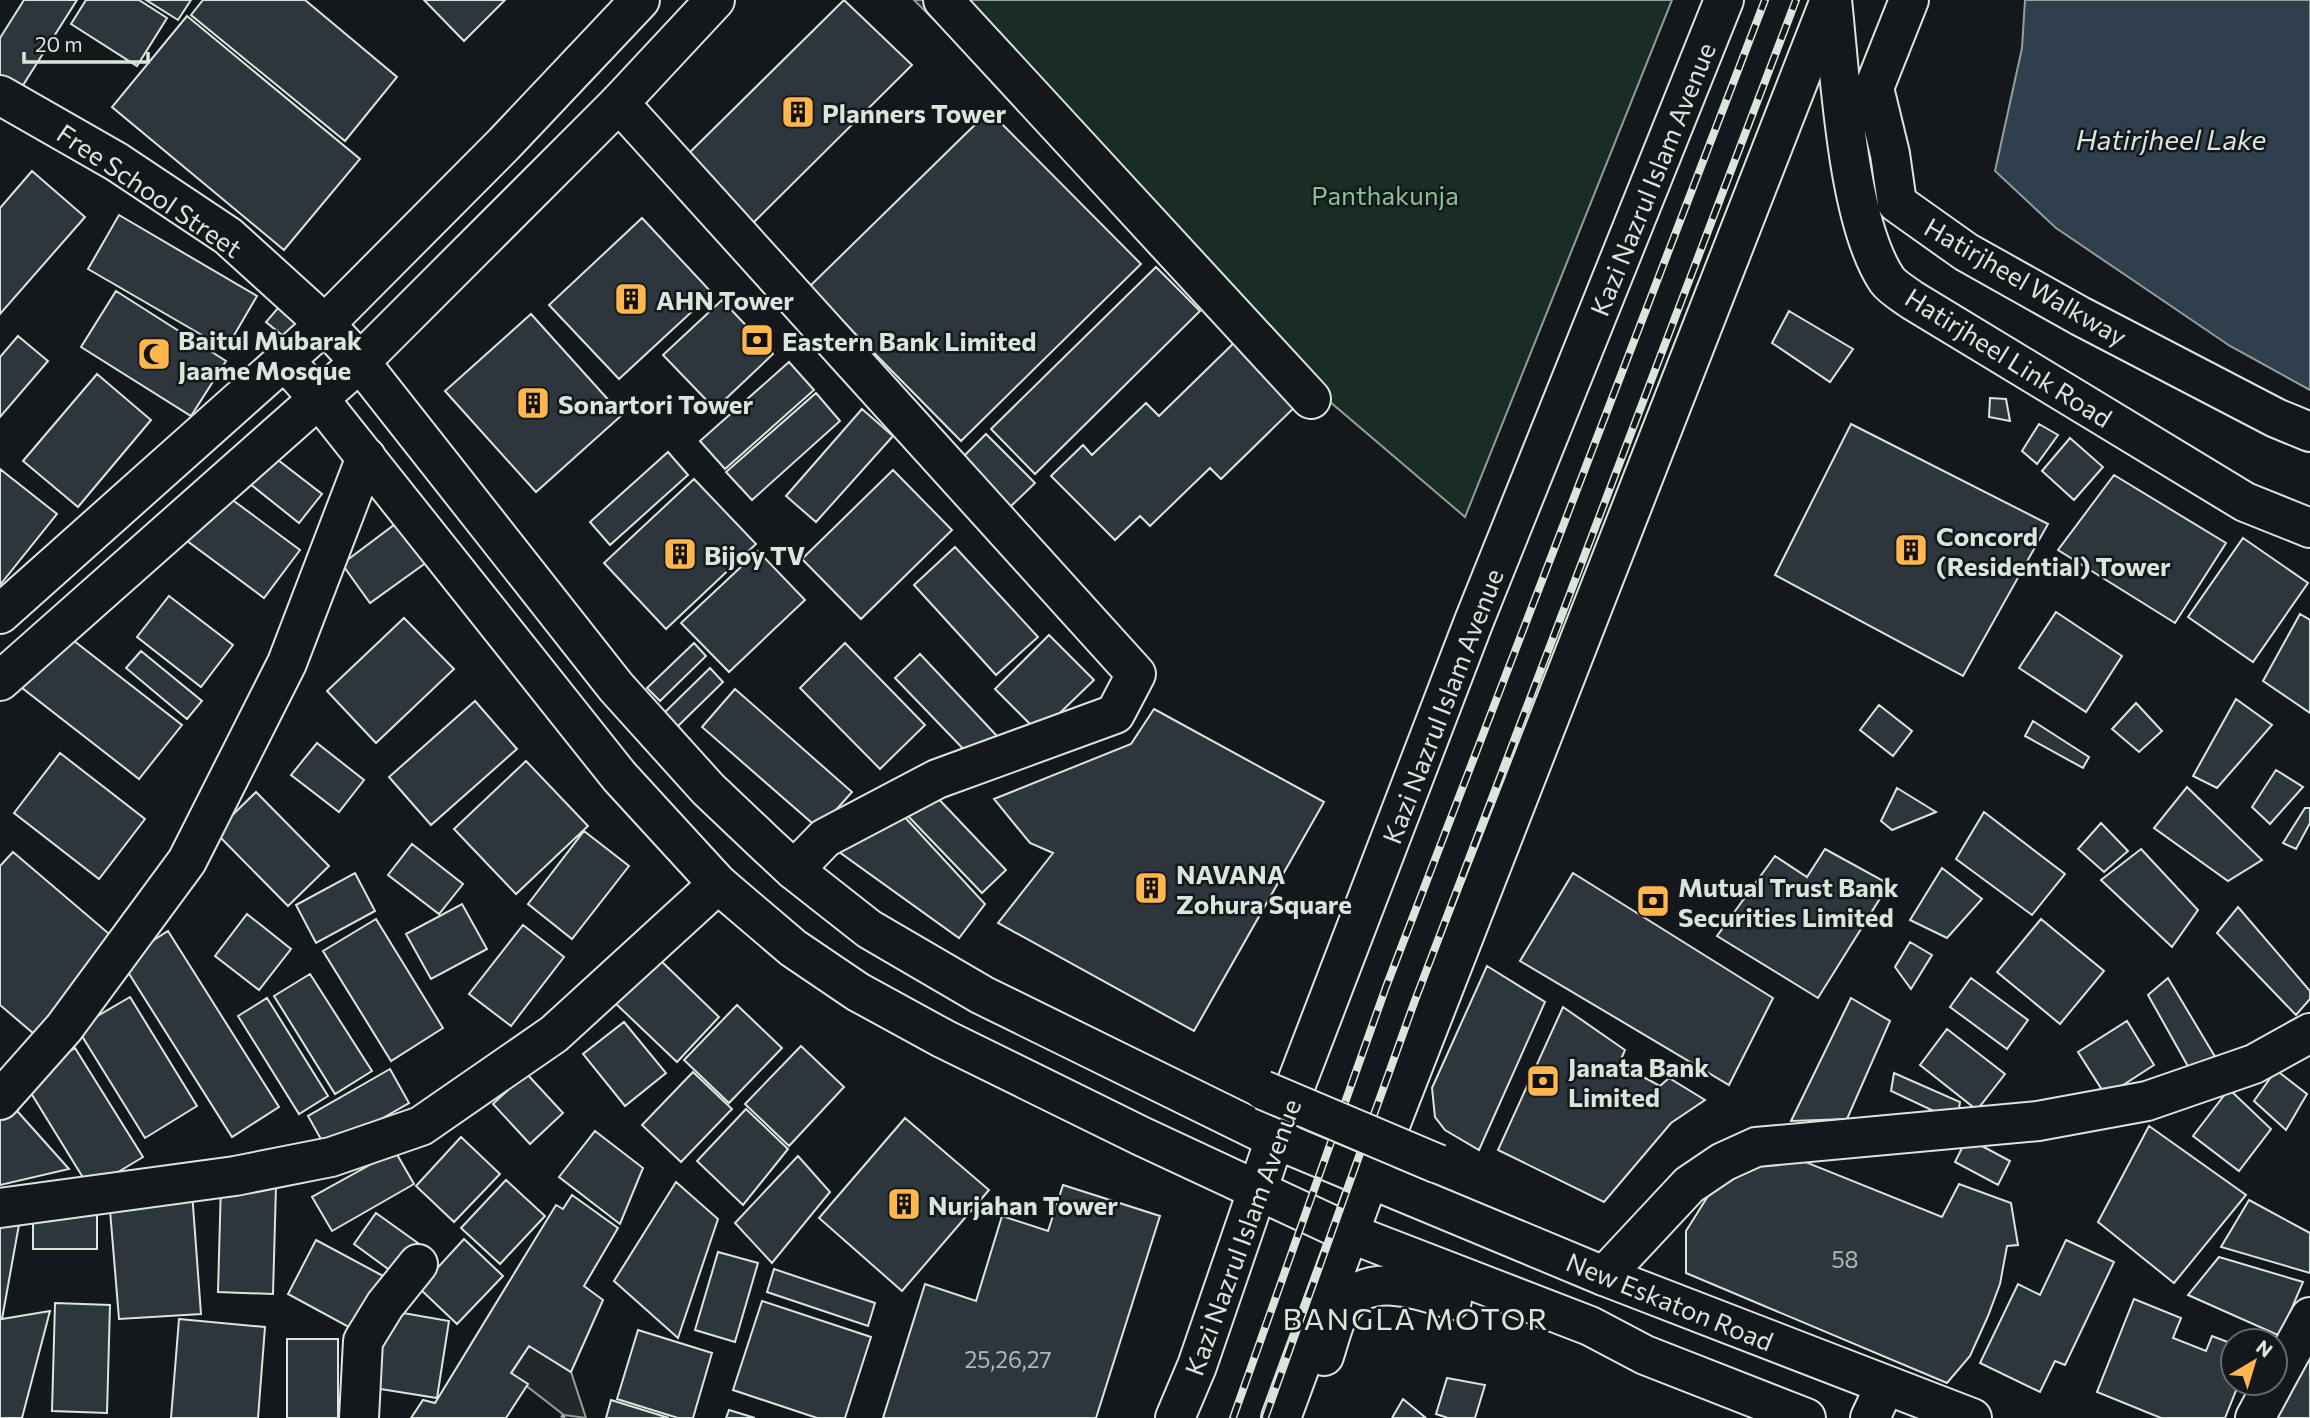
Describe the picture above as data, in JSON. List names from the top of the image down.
{
  "streets": {
    "main road": [
      "Kazi Nazrul Islam Avenue",
      "Free School Street",
      "Hatirjheel Walkway",
      "Hatirjheel Link Road",
      "New Eskaton Road"
    ]
  },
  "crossings": [
    ["Kazi Nazrul Islam Avenue", "New Eskaton Road"],
    ["Free School Street", "New Eskaton Road"]
  ],
  "districts": ["BANGLA MOTOR"],
  "water": ["Hatirjheel Lake"],
  "parks": ["Panthakunja"],
  "places": {
    "building": [
      "Planners Tower",
      "AHN Tower",
      "Sonartori Tower",
      "Concord (Residential) Tower",
      "Bijoy TV",
      "NAVANA Zohura Square",
      "Nurjahan Tower"
    ],
    "bank": ["Eastern Bank Limited", "Mutual Trust Bank Securities Limited", "Janata Bank Limited"],
    "mosque": ["Baitul Mubarak Jaame Mosque"]
  },
  "house_numbers": ["58", "25,26,27"],
  "scale_bar": "20 m",
  "north": "top right"
}
